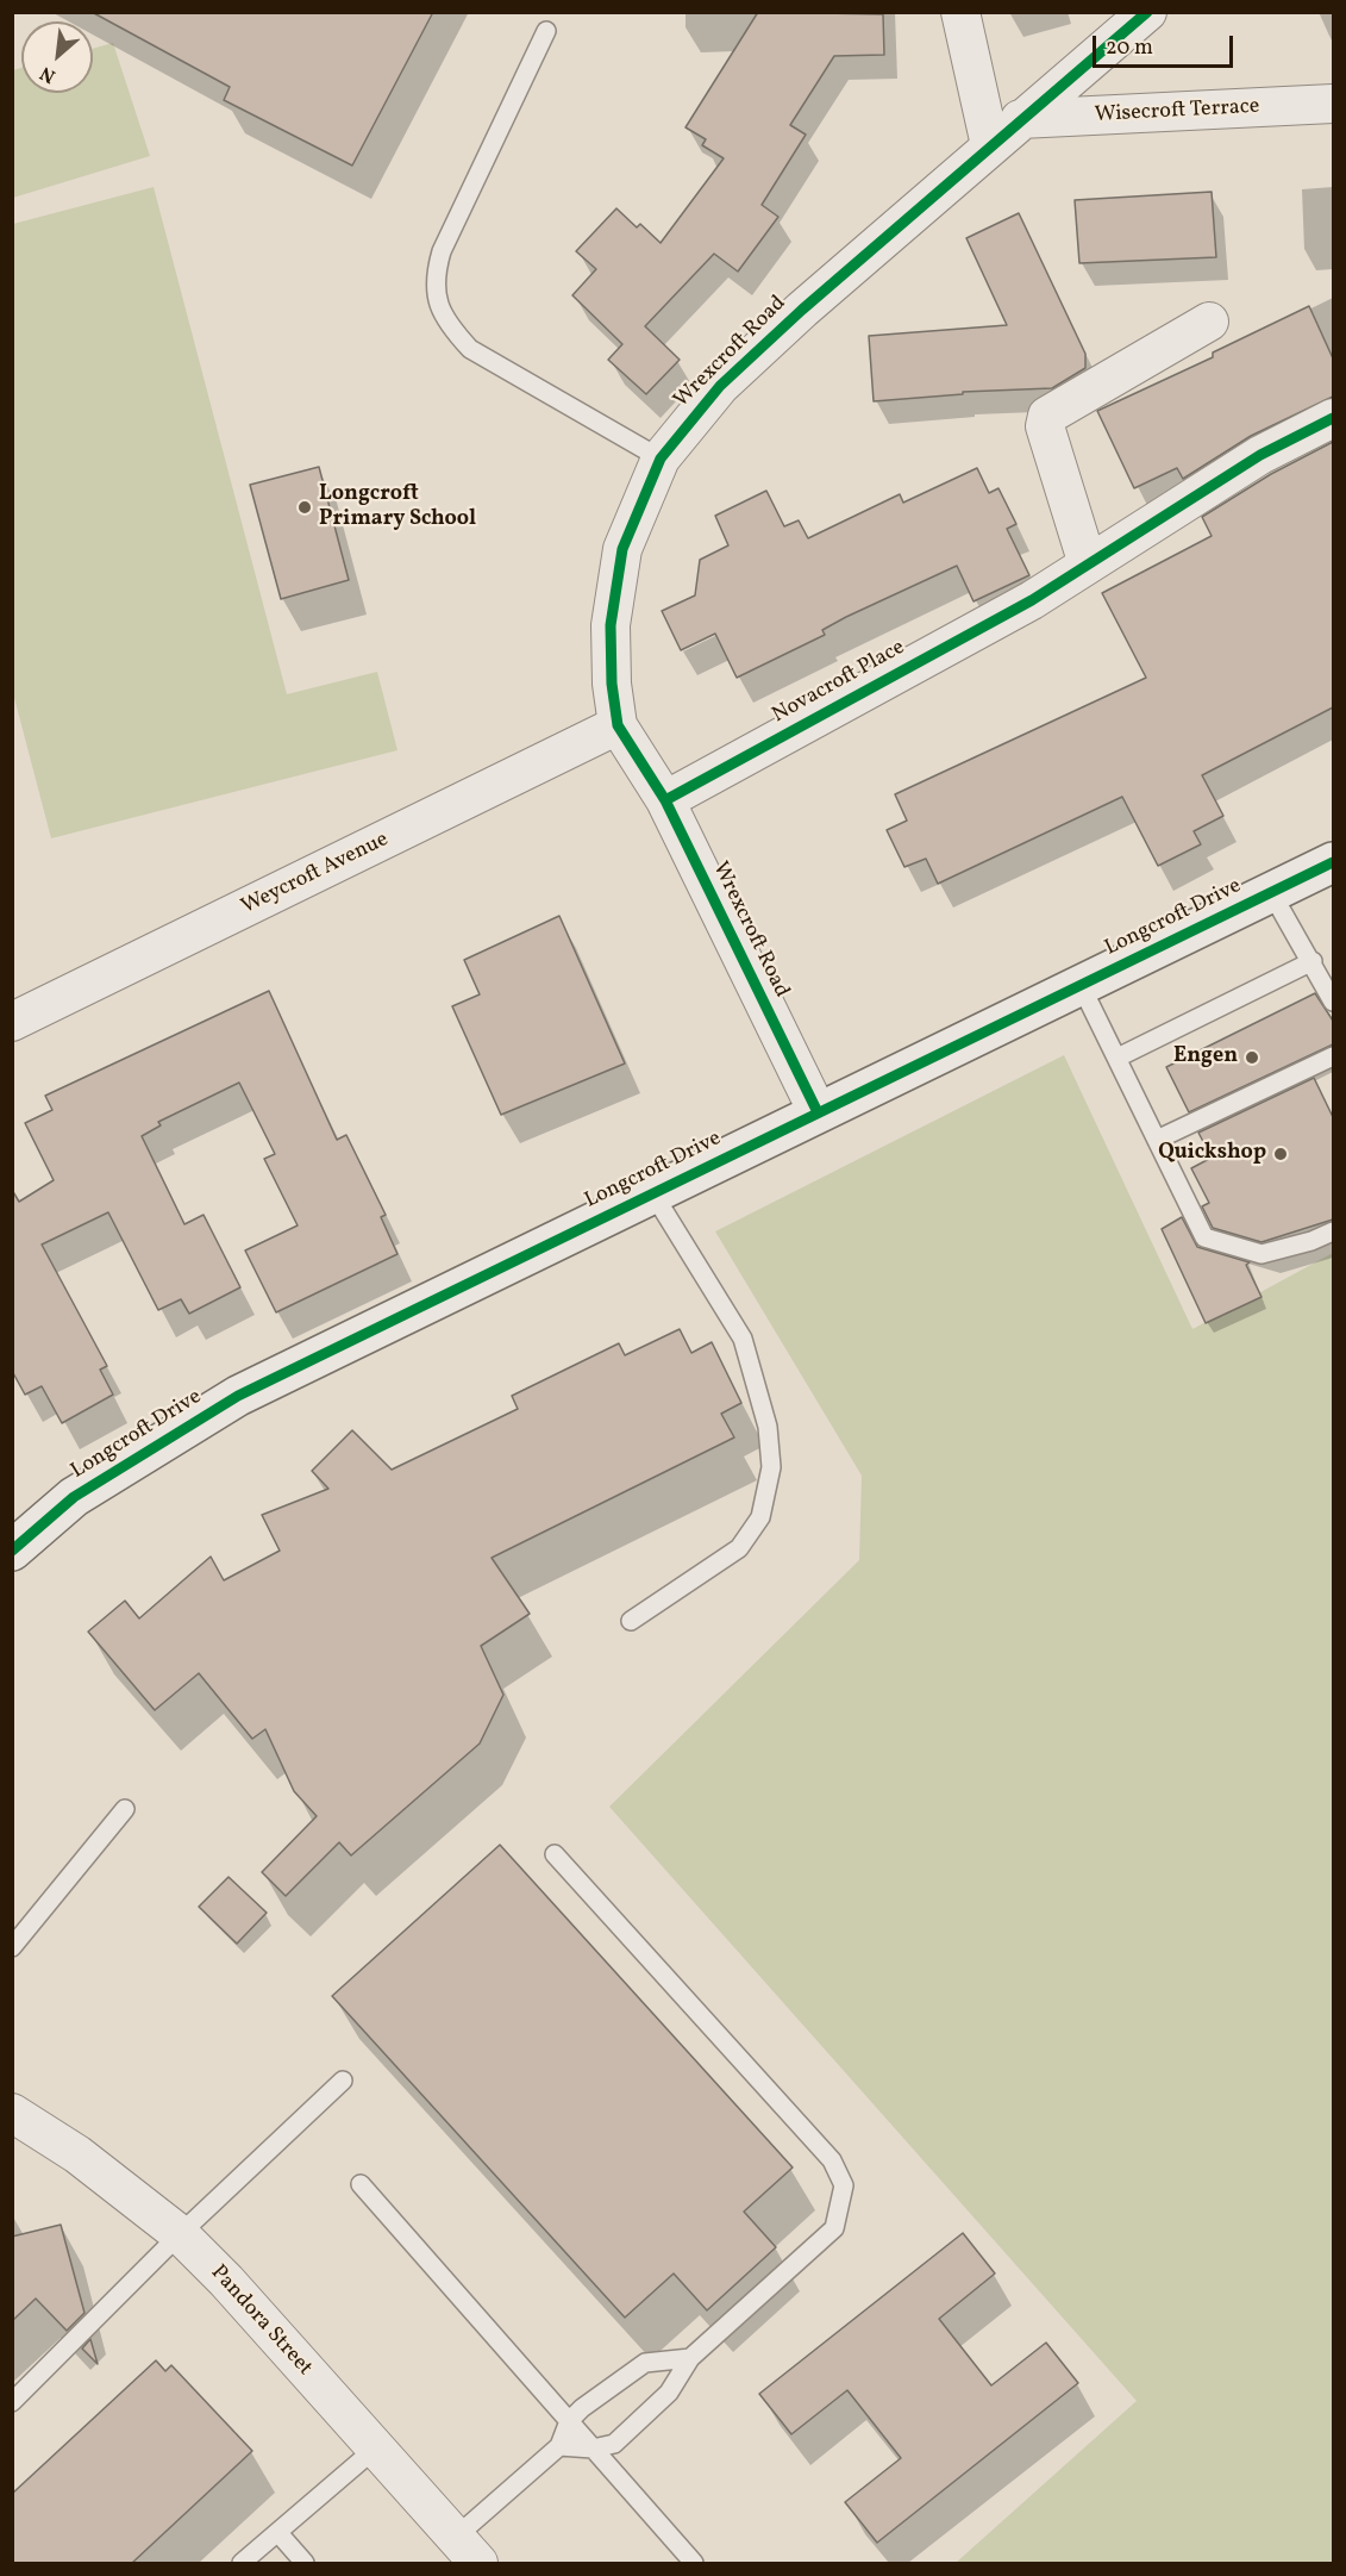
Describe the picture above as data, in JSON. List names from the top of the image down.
{
  "streets": {
    "street": [
      "Wisecroft Terrace",
      "Wrexcroft Road",
      "Novacroft Place",
      "Weycroft Avenue",
      "Longcroft Drive",
      "Pandora Street"
    ]
  },
  "crossings": [
    ["Wisecroft Terrace", "Wrexcroft Road"],
    ["Wrexcroft Road", "Novacroft Place"],
    ["Wrexcroft Road", "Weycroft Avenue"],
    ["Wrexcroft Road", "Longcroft Drive"]
  ],
  "places": ["Longcroft Primary School", "Engen", "Quickshop"],
  "scale_bar": "20 m",
  "north": "bottom left"
}
